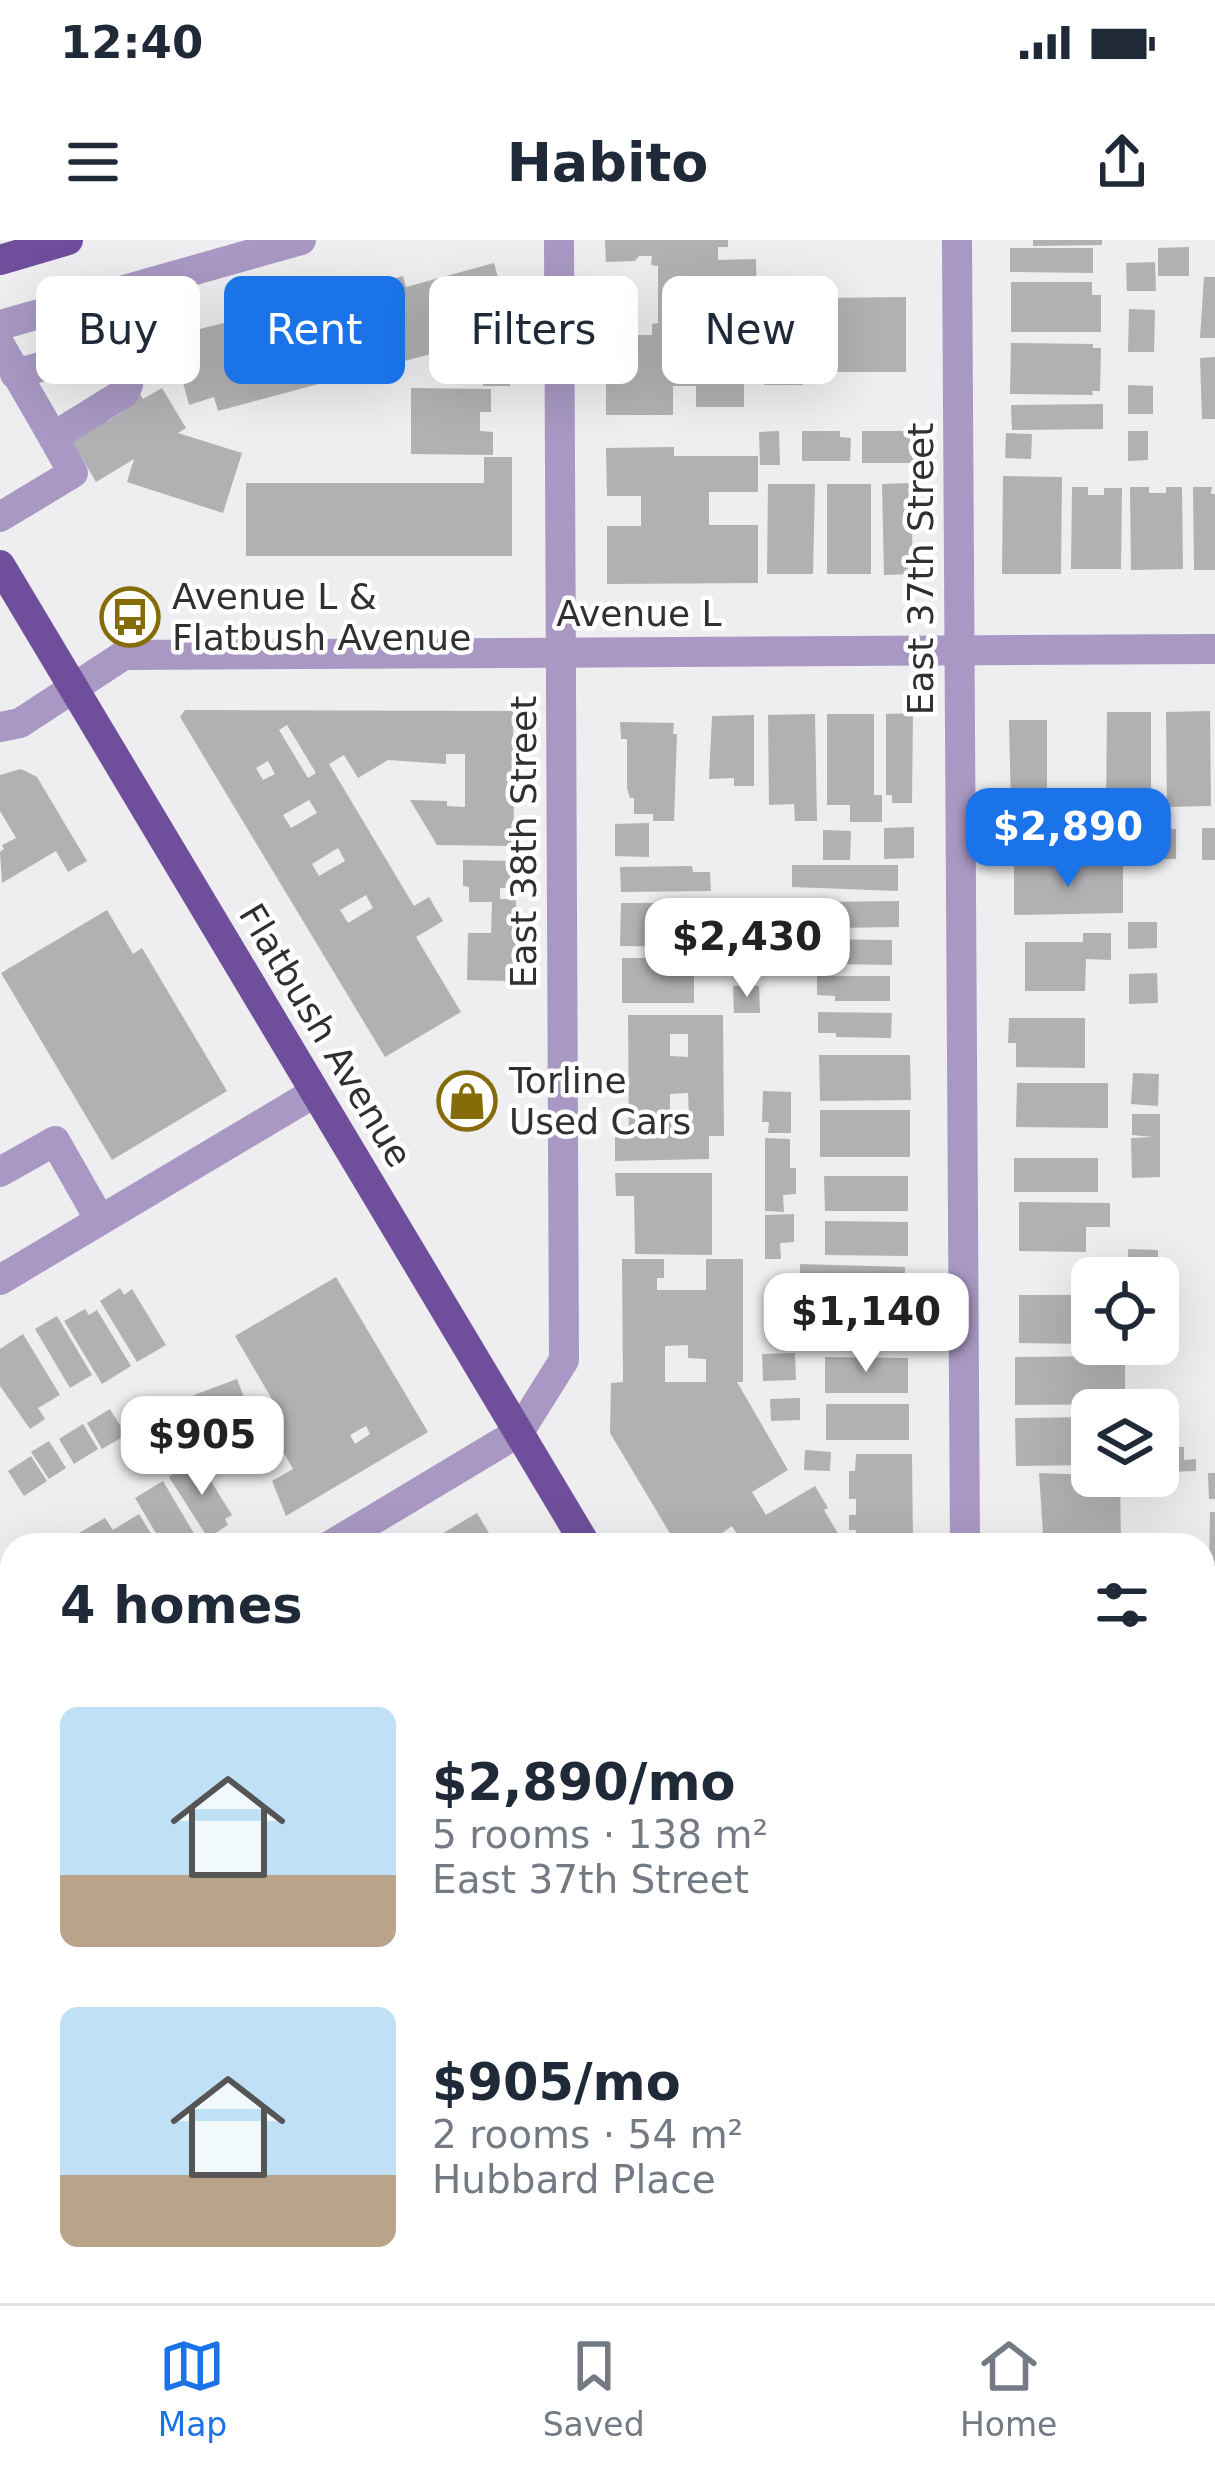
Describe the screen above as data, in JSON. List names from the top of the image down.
{
  "streets": {
    "main road": ["Flatbush Avenue"],
    "street": ["East 37th Street", "Avenue L", "East 38th Street"]
  },
  "crossings": [
    ["East 37th Street", "Avenue L"],
    ["Avenue L", "East 38th Street"],
    ["Avenue L", "Flatbush Avenue"],
    ["East 38th Street", "Flatbush Avenue"]
  ],
  "places": {
    "bus stop": ["Avenue L & Flatbush Avenue"],
    "shop": ["Torline Used Cars"]
  },
  "page": {
    "status": "12:40",
    "header": "Habito",
    "chip": [
      "Buy",
      "Rent",
      "Filters",
      "New"
    ],
    "price": [
      "$2,890",
      "$2,430",
      "$1,140",
      "$905"
    ],
    "heading": "4 homes",
    "list": [
      {
        "name": "$2,890/mo",
        "note": "5 rooms · 138 m² · East 37th Street"
      },
      {
        "name": "$905/mo",
        "note": "2 rooms · 54 m² · Hubbard Place"
      }
    ],
    "tabs": ["Map", "Saved", "Home"]
  }
}
